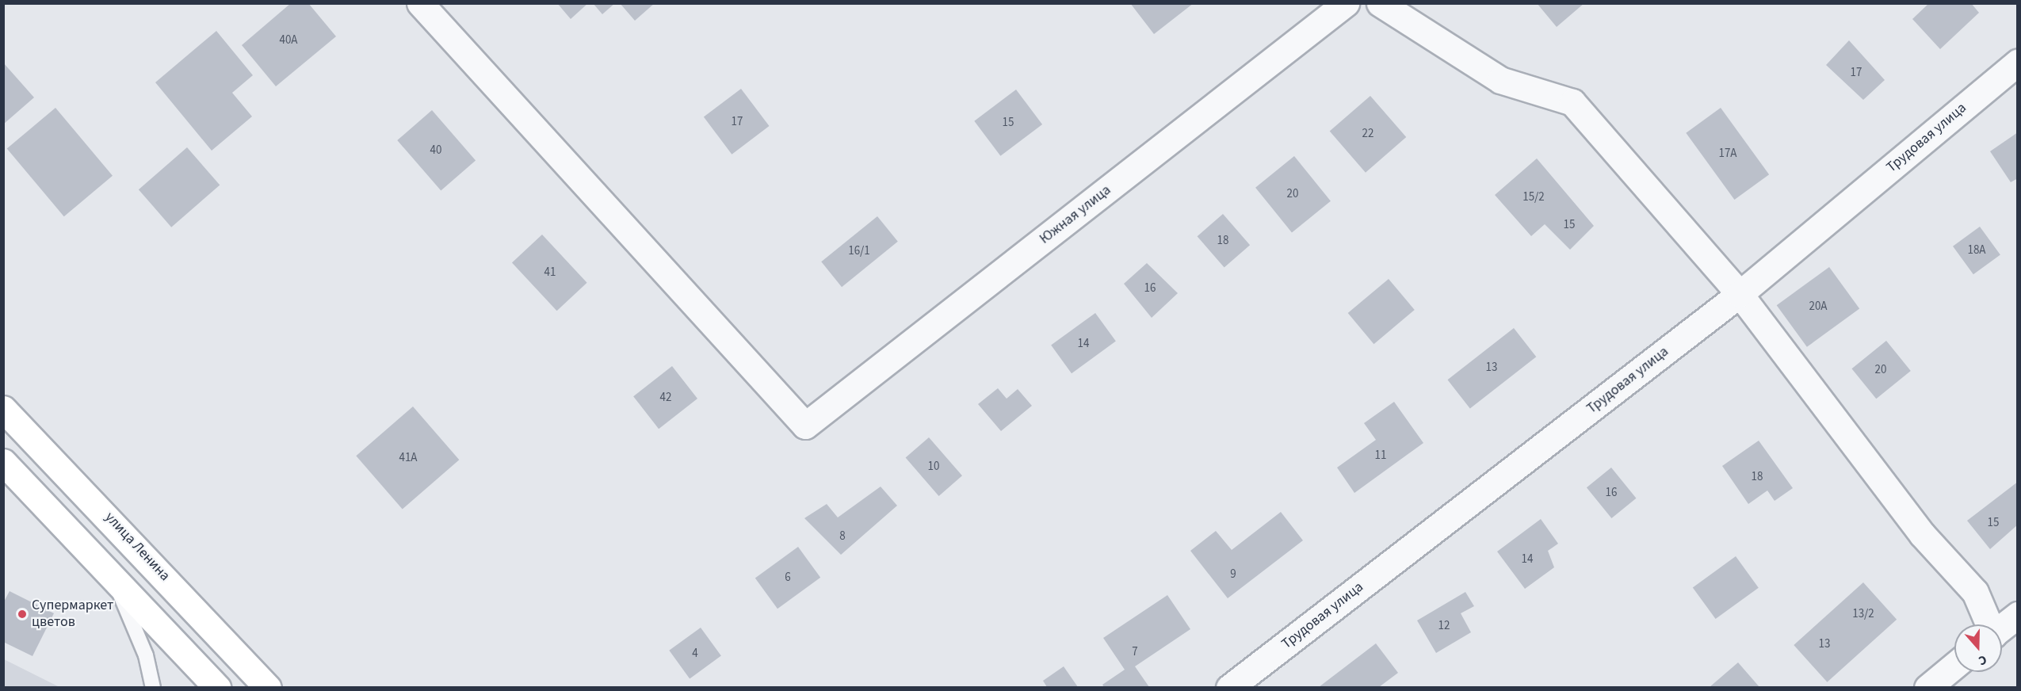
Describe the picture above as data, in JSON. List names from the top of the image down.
{
  "streets": {
    "main road": ["улица Ленина"],
    "street": ["Трудовая улица", "Южная улица"]
  },
  "places": ["Супермаркет цветов"],
  "house_numbers": [
    "40А",
    "17",
    "17",
    "15",
    "22",
    "40",
    "17А",
    "20",
    "15/2",
    "15",
    "18",
    "18А",
    "16/1",
    "41",
    "16",
    "20А",
    "14",
    "13",
    "20",
    "42",
    "11",
    "41А",
    "10",
    "18",
    "16",
    "15",
    "8",
    "14",
    "9",
    "6",
    "13/2",
    "12",
    "13",
    "7",
    "4"
  ],
  "north": "bottom"
}
